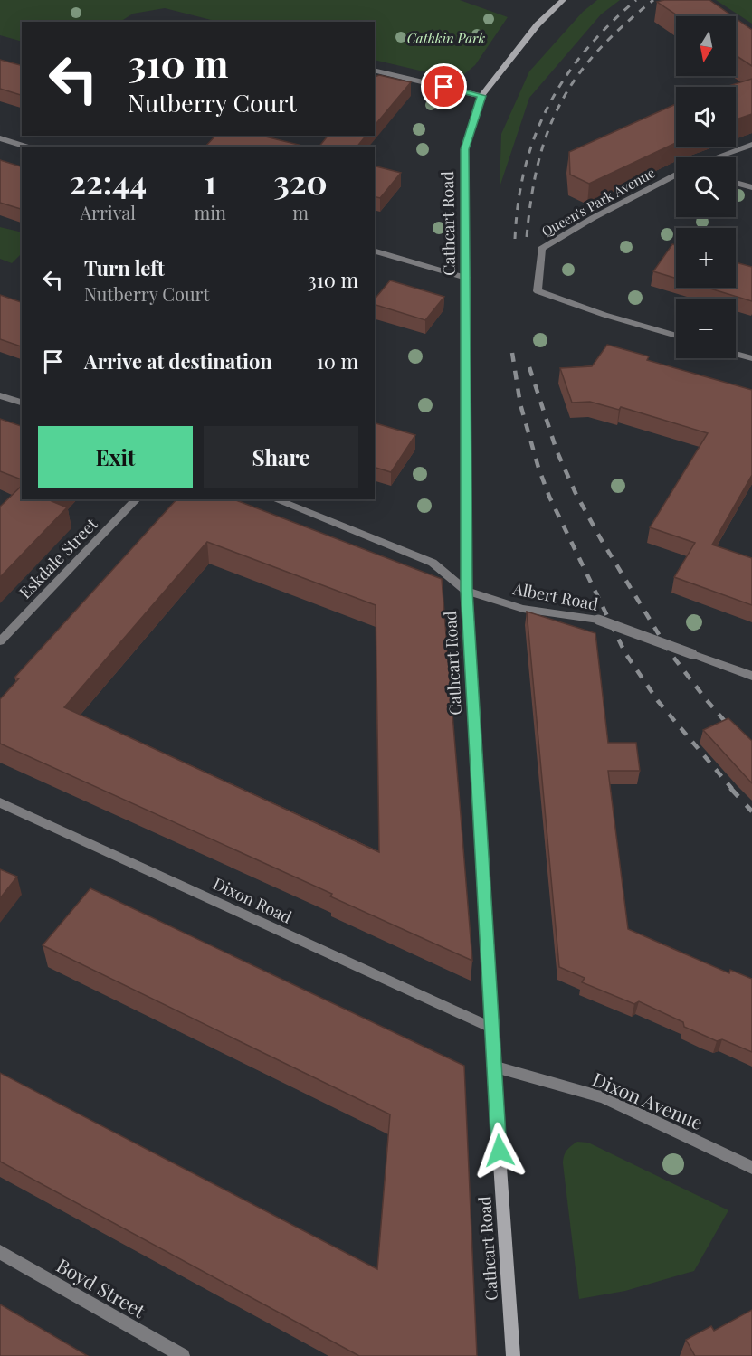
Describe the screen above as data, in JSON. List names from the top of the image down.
{
  "streets": {
    "street": [
      "Queen's Park Avenue",
      "Cathcart Road",
      "Eskdale Street",
      "Albert Road",
      "Dixon Road",
      "Dixon Avenue",
      "Boyd Street"
    ]
  },
  "crossings": [
    ["Cathcart Road", "Albert Road"],
    ["Cathcart Road", "Dixon Road"],
    ["Cathcart Road", "Dixon Avenue"]
  ],
  "parks": ["Cathkin Park"],
  "north": "bottom",
  "page": {
    "map_buttons": ["+", "−"],
    "turn": ["310 m", "Nutberry Court"],
    "eta": [
      "22:44",
      "Arrival",
      "1",
      "min",
      "320",
      "m"
    ],
    "list": [
      {
        "name": "Turn left",
        "note": "Nutberry Court",
        "value": "310 m"
      },
      {
        "name": "Arrive at destination",
        "value": "10 m"
      }
    ],
    "buttons": ["Exit", "Share"]
  }
}
